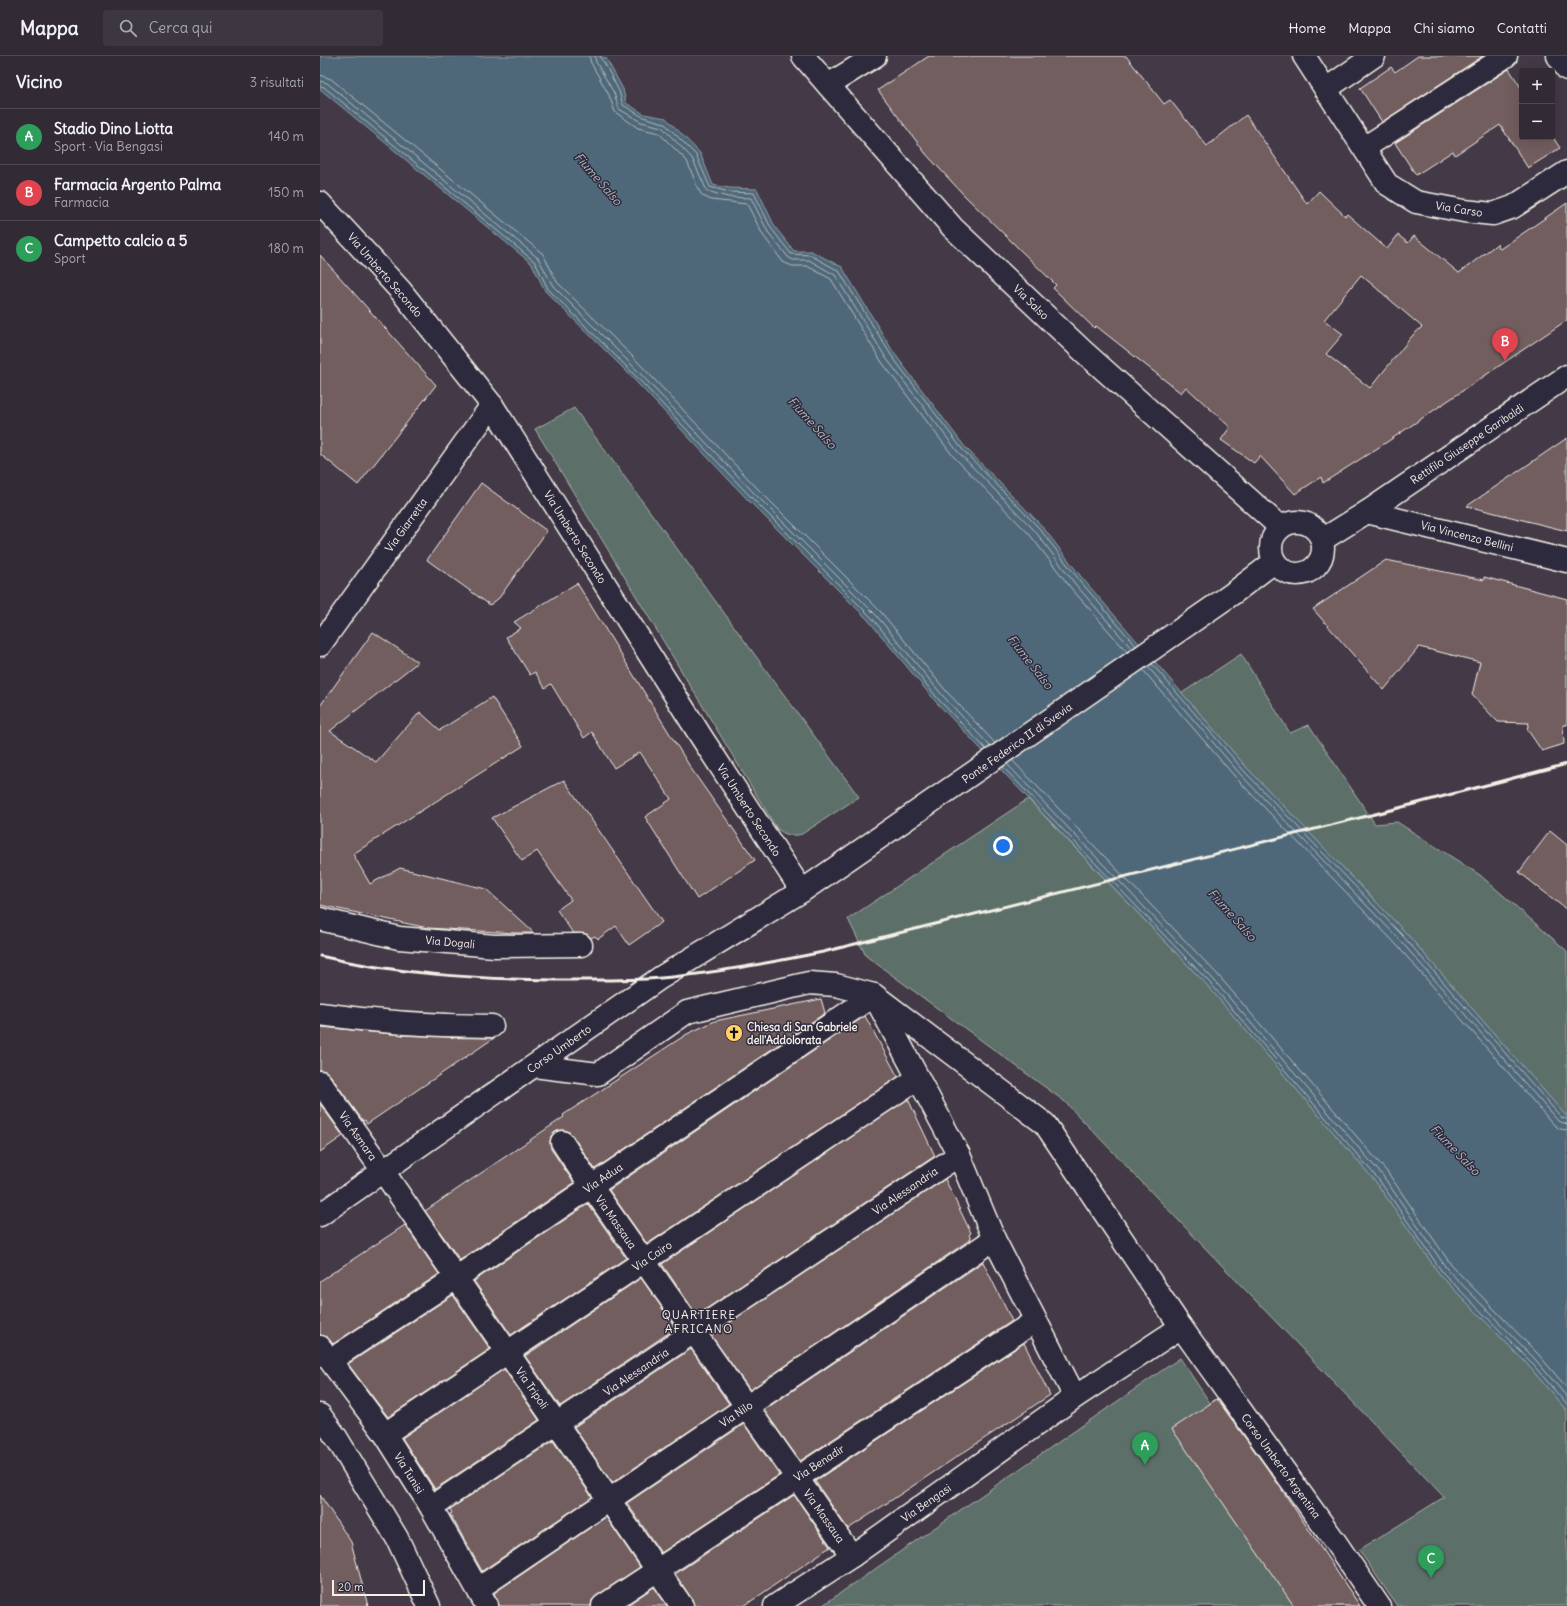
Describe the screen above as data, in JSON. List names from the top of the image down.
{
  "streets": {
    "street": [
      "Via Carso",
      "Via Umberto Secondo",
      "Via Salso",
      "Rettifilo Giuseppe Garibaldi",
      "Via Giarretta",
      "Via Vincenzo Bellini",
      "Ponte Federico II di Svevia",
      "Via Dogali",
      "Corso Umberto",
      "Via Asmara",
      "Via Adua",
      "Via Alessandria",
      "Via Massaua",
      "Via Cairo",
      "Via Tripoli",
      "Via Nilo",
      "Via Benadir",
      "Corso Umberto Argentina",
      "Via Tunisi",
      "Via Bengasi"
    ]
  },
  "crossings": [
    ["Via Umberto Secondo", "Via Giarretta"],
    ["Via Umberto Secondo", "Ponte Federico II di Svevia"],
    ["Via Umberto Secondo", "Corso Umberto"],
    ["Via Salso", "Rettifilo Giuseppe Garibaldi"],
    ["Via Salso", "Ponte Federico II di Svevia"],
    ["Rettifilo Giuseppe Garibaldi", "Via Vincenzo Bellini"],
    ["Rettifilo Giuseppe Garibaldi", "Ponte Federico II di Svevia"],
    ["Ponte Federico II di Svevia", "Corso Umberto"],
    ["Corso Umberto", "Via Asmara"],
    ["Corso Umberto", "Via Tripoli"],
    ["Via Asmara", "Via Tripoli"],
    ["Via Adua", "Via Massaua"],
    ["Via Adua", "Via Tripoli"],
    ["Via Adua", "Corso Umberto Argentina"],
    ["Via Adua", "Via Tunisi"],
    ["Via Alessandria", "Via Massaua"],
    ["Via Alessandria", "Via Tripoli"],
    ["Via Alessandria", "Via Tunisi"],
    ["Via Massaua", "Via Cairo"],
    ["Via Massaua", "Via Nilo"],
    ["Via Massaua", "Via Benadir"],
    ["Via Massaua", "Via Bengasi"],
    ["Via Cairo", "Via Tripoli"],
    ["Via Cairo", "Via Tunisi"],
    ["Via Tripoli", "Via Nilo"],
    ["Via Tripoli", "Via Benadir"],
    ["Via Nilo", "Via Tunisi"],
    ["Corso Umberto Argentina", "Via Bengasi"]
  ],
  "districts": ["QUARTIERE AFRICANO"],
  "water": ["Fiume Salso"],
  "places": {
    "church": ["Chiesa di San Gabriele dell'Addolorata"]
  },
  "scale_bar": "20 m",
  "page": {
    "header": "Mappa",
    "search": "Cerca qui",
    "nav": [
      "Home",
      "Mappa",
      "Chi siamo",
      "Contatti"
    ],
    "heading": ["Vicino", "3 risultati"],
    "map_buttons": ["+", "−"],
    "list": [
      {
        "mark": "A",
        "name": "Stadio Dino Liotta",
        "note": "Sport · Via Bengasi",
        "value": "140 m"
      },
      {
        "mark": "B",
        "name": "Farmacia Argento Palma",
        "note": "Farmacia",
        "value": "150 m"
      },
      {
        "mark": "C",
        "name": "Campetto calcio a 5",
        "note": "Sport",
        "value": "180 m"
      }
    ],
    "pins": ["B", "A", "C"],
    "scale": "20 m"
  }
}
